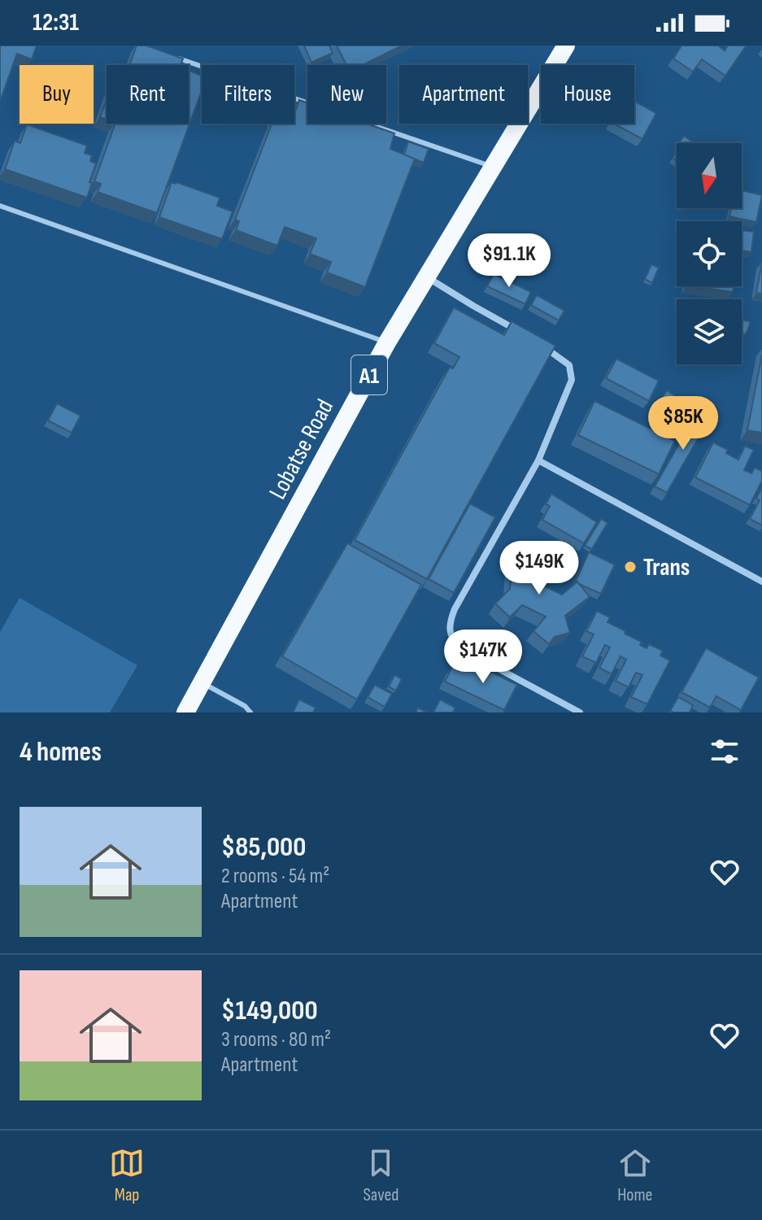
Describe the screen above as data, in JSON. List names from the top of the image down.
{
  "streets": {
    "highway": ["A1", "Lobatse Road"]
  },
  "places": ["Trans"],
  "north": "bottom",
  "page": {
    "status": "12:31",
    "chip": [
      "Buy",
      "Rent",
      "Filters",
      "New",
      "Apartment",
      "House"
    ],
    "price": [
      "$91.1K",
      "$85K",
      "$149K",
      "$147K"
    ],
    "heading": "4 homes",
    "list": [
      {
        "name": "$85,000",
        "note": "2 rooms · 54 m² · Apartment"
      },
      {
        "name": "$149,000",
        "note": "3 rooms · 80 m² · Apartment"
      }
    ],
    "tabs": ["Map", "Saved", "Home"]
  }
}
